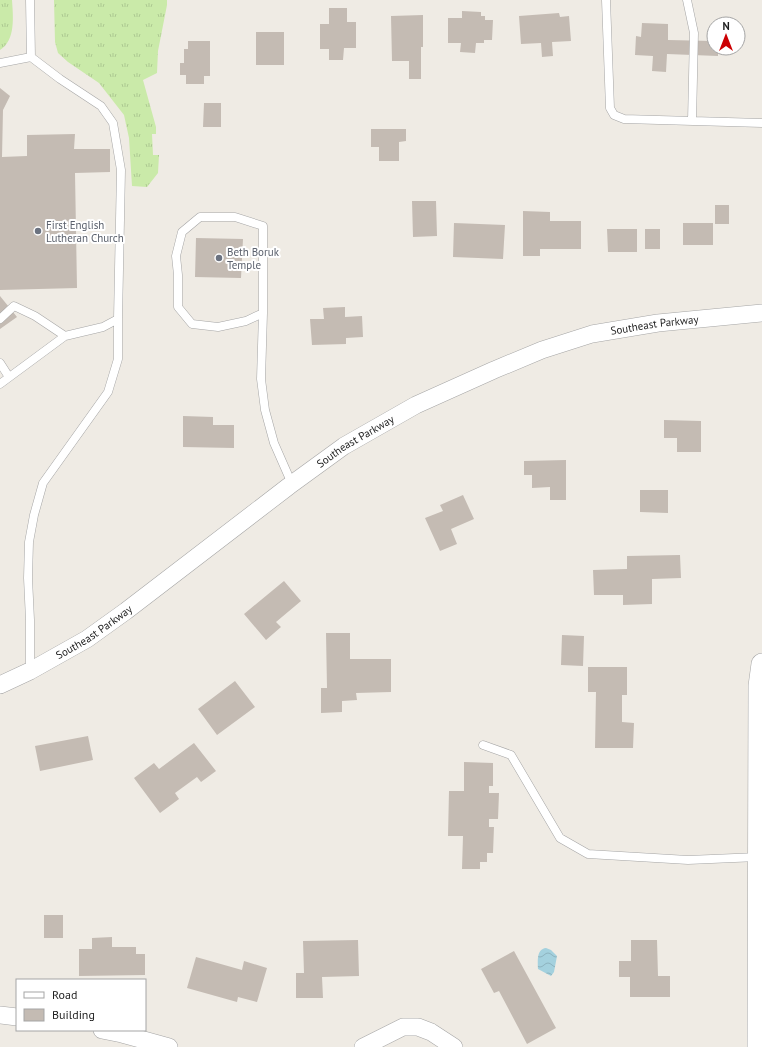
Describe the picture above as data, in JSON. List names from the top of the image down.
{
  "streets": {
    "street": ["Southeast Parkway"]
  },
  "places": ["First English Lutheran Church", "Beth Boruk Temple"],
  "legend": ["Road", "Building"],
  "north": "top"
}
